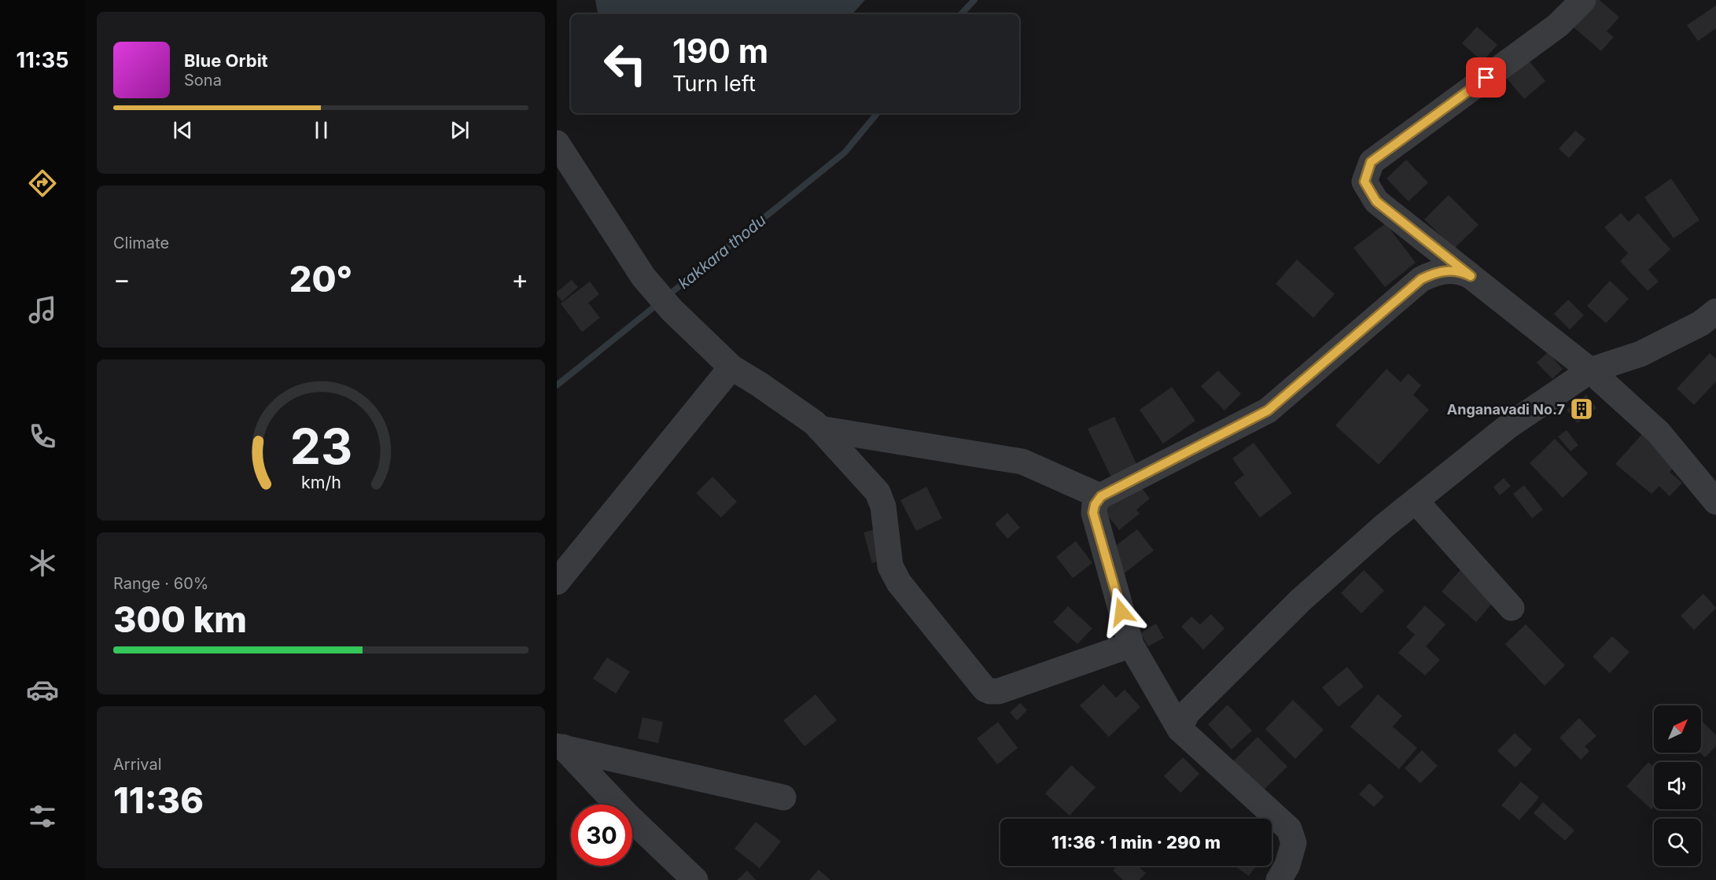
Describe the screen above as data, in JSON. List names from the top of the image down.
{
  "water": ["kakkara thodu"],
  "places": {
    "building": ["Anganavadi No.7"]
  },
  "north": "top right",
  "page": {
    "tabs": "11:35",
    "turn": ["190 m", "Turn left"],
    "song": ["Blue Orbit", "Sona"],
    "tile": [
      "Climate",
      ["Range · 60%", "300 km"],
      ["Arrival", "11:36"]
    ],
    "heat": ["−", "20°", "+"],
    "limit": "30",
    "trip": "11:36 · 1 min · 290 m",
    "gauge": ["23", "km/h"]
  }
}
